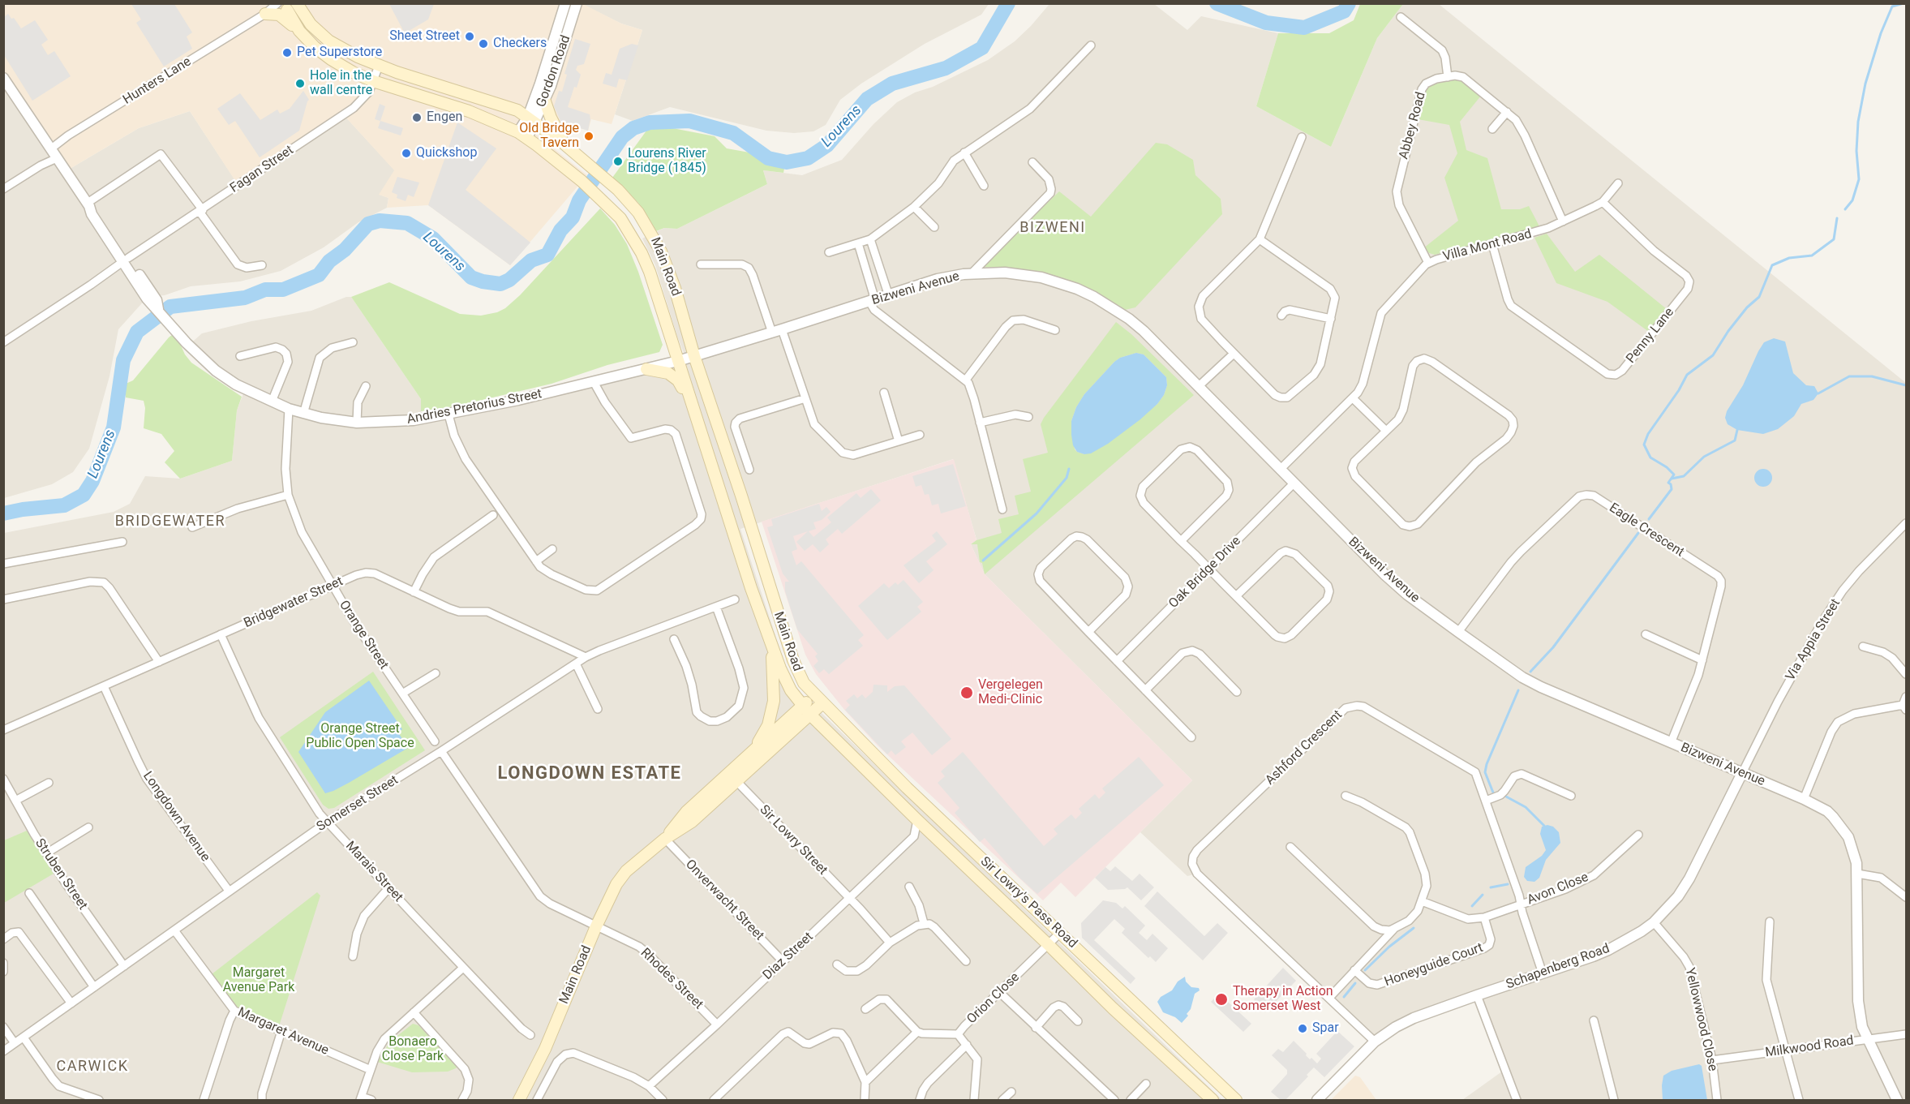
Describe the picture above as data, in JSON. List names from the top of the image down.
{
  "streets": {
    "main road": ["Main Road", "Sir Lowry's Pass Road"],
    "street": [
      "Gordon Road",
      "Hunters Lane",
      "Abbey Road",
      "Fagan Street",
      "Villa Mont Road",
      "Bizweni Avenue",
      "Penny Lane",
      "Andries Pretorius Street",
      "Eagle Crescent",
      "Oak Bridge Drive",
      "Bridgewater Street",
      "Orange Street",
      "Via Appia Street",
      "Ashford Crescent",
      "Somerset Street",
      "Longdown Avenue",
      "Sir Lowry Street",
      "Marais Street",
      "Struben Street",
      "Avon Close",
      "Onverwacht Street",
      "Diaz Street",
      "Honeyguide Court",
      "Schapenberg Road",
      "Rhodes Street",
      "Orion Close",
      "Yellowwood Close",
      "Margaret Avenue",
      "Milkwood Road"
    ]
  },
  "crossings": [
    ["Gordon Road", "Main Road"],
    ["Hunters Lane", "Main Road"],
    ["Hunters Lane", "Andries Pretorius Street"],
    ["Abbey Road", "Villa Mont Road"],
    ["Fagan Street", "Main Road"],
    ["Fagan Street", "Andries Pretorius Street"],
    ["Villa Mont Road", "Bizweni Avenue"],
    ["Villa Mont Road", "Penny Lane"],
    ["Main Road", "Bizweni Avenue"],
    ["Main Road", "Andries Pretorius Street"],
    ["Main Road", "Sir Lowry Street"],
    ["Main Road", "Onverwacht Street"],
    ["Main Road", "Sir Lowry's Pass Road"],
    ["Main Road", "Rhodes Street"],
    ["Bizweni Avenue", "Andries Pretorius Street"],
    ["Bizweni Avenue", "Eagle Crescent"],
    ["Bizweni Avenue", "Oak Bridge Drive"],
    ["Bizweni Avenue", "Via Appia Street"],
    ["Bizweni Avenue", "Schapenberg Road"],
    ["Bizweni Avenue", "Milkwood Road"],
    ["Andries Pretorius Street", "Orange Street"],
    ["Bridgewater Street", "Orange Street"],
    ["Bridgewater Street", "Somerset Street"],
    ["Bridgewater Street", "Longdown Avenue"],
    ["Bridgewater Street", "Marais Street"],
    ["Via Appia Street", "Schapenberg Road"],
    ["Ashford Crescent", "Avon Close"],
    ["Ashford Crescent", "Schapenberg Road"],
    ["Somerset Street", "Longdown Avenue"],
    ["Somerset Street", "Marais Street"],
    ["Somerset Street", "Struben Street"],
    ["Somerset Street", "Margaret Avenue"],
    ["Sir Lowry Street", "Diaz Street"],
    ["Avon Close", "Honeyguide Court"],
    ["Onverwacht Street", "Diaz Street"],
    ["Sir Lowry's Pass Road", "Diaz Street"],
    ["Sir Lowry's Pass Road", "Orion Close"],
    ["Diaz Street", "Rhodes Street"],
    ["Schapenberg Road", "Yellowwood Close"],
    ["Yellowwood Close", "Milkwood Road"]
  ],
  "districts": [
    "BIZWENI",
    "BRIDGEWATER",
    "LONGDOWN ESTATE",
    "CARWICK"
  ],
  "water": ["Lourens"],
  "parks": ["Orange Street Public Open Space", "Margaret Avenue Park", "Bonaero Close Park"],
  "places": [
    "Sheet Street",
    "Checkers",
    "Pet Superstore",
    "Hole in the wall centre",
    "Engen",
    "Old Bridge Tavern",
    "Quickshop",
    "Lourens River Bridge (1845)",
    "Vergelegen Medi-Clinic",
    "Therapy in Action Somerset West",
    "Spar"
  ]
}
